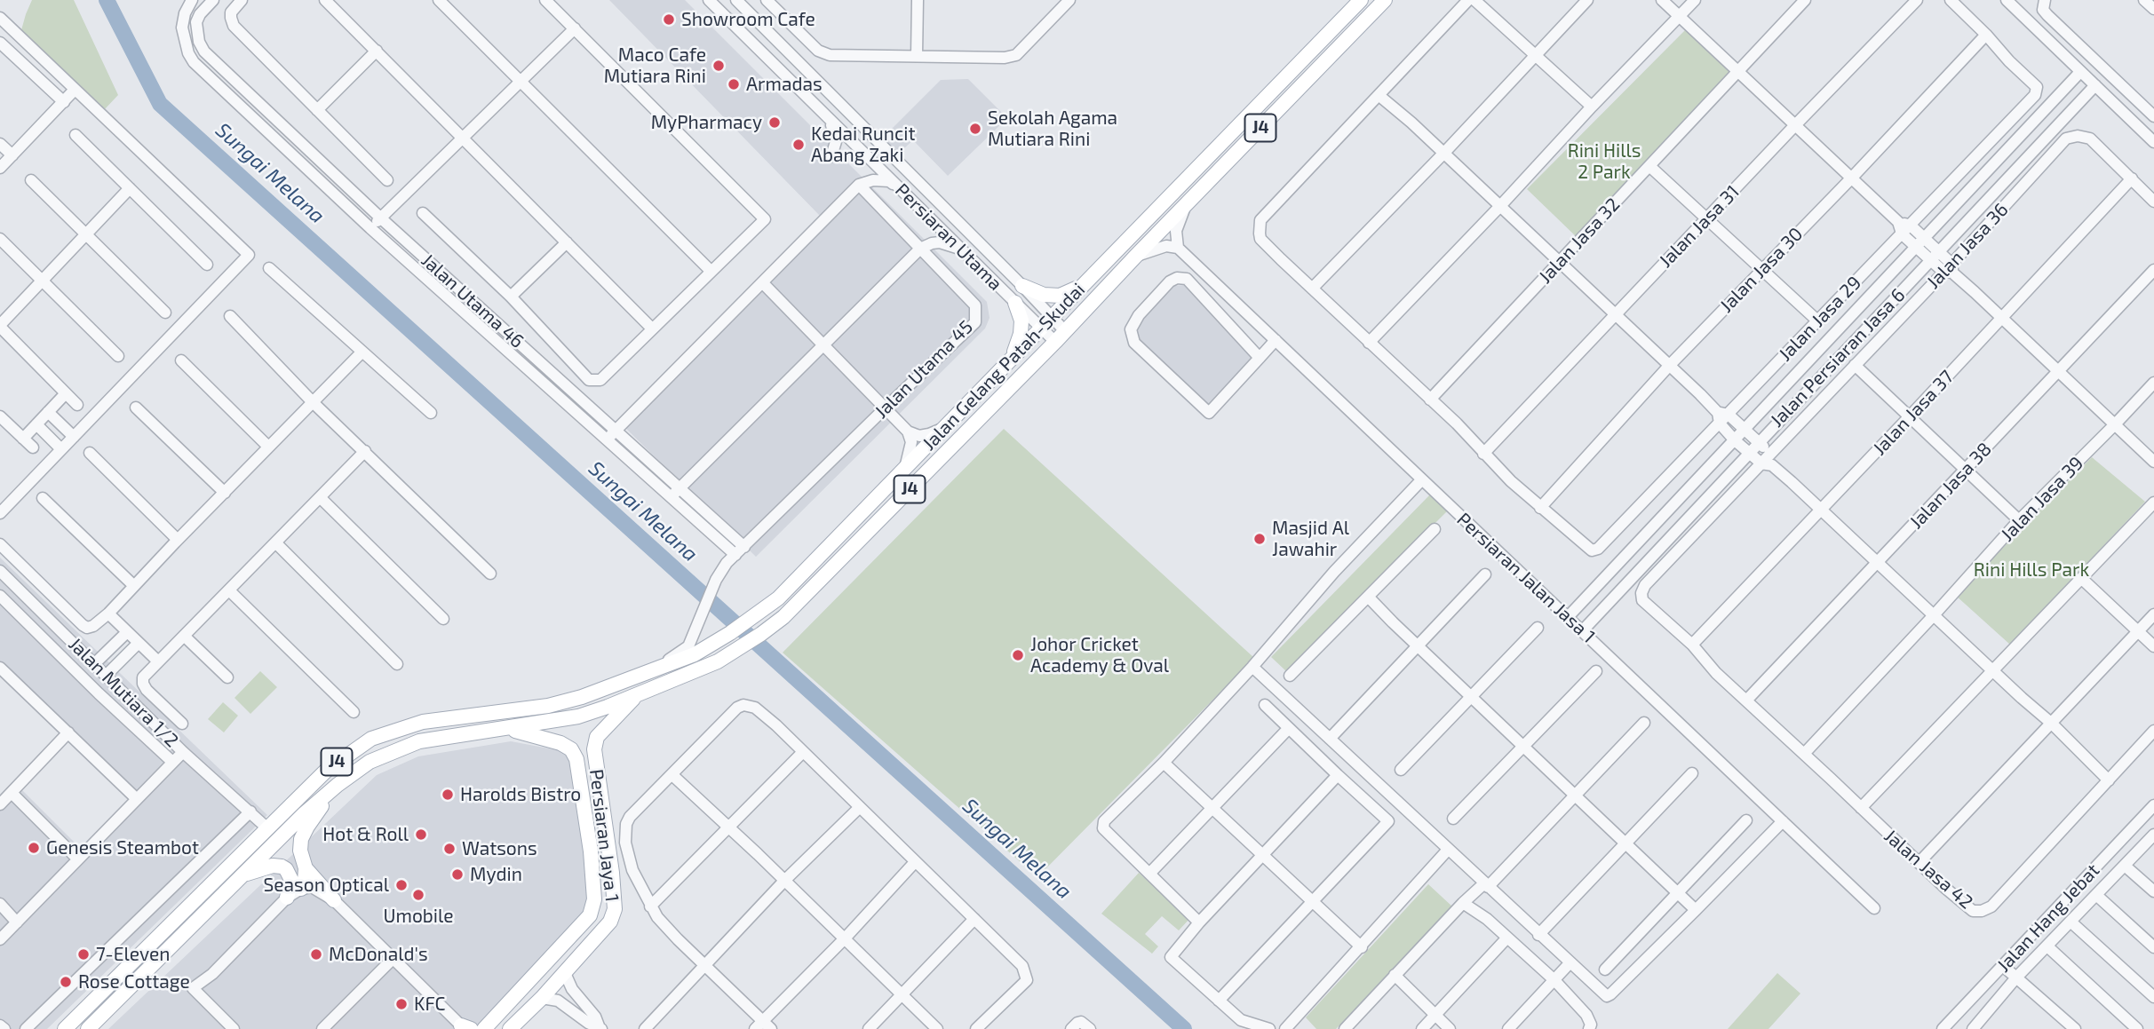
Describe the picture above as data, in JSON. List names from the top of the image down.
{
  "streets": {
    "main road": ["J4", "Jalan Gelang Patah-Skudai", "Persiaran Jaya 1"],
    "street": [
      "Jalan Jasa 31",
      "Persiaran Utama",
      "Jalan Jasa 32",
      "Jalan Jasa 36",
      "Jalan Jasa 30",
      "Jalan Utama 46",
      "Jalan Jasa 29",
      "Jalan Persiaran Jasa 6",
      "Jalan Utama 45",
      "Jalan Jasa 37",
      "Jalan Jasa 38",
      "Jalan Jasa 39",
      "Persiaran Jalan Jasa 1",
      "Jalan Mutiara 1/2",
      "Jalan Jasa 42",
      "Jalan Hang Jebat"
    ]
  },
  "crossings": [
    ["Persiaran Utama", "Jalan Gelang Patah-Skudai"],
    ["Jalan Jasa 36", "Jalan Jasa 37"],
    ["Jalan Jasa 36", "Jalan Jasa 42"],
    ["Jalan Jasa 30", "Jalan Jasa 29"],
    ["Jalan Utama 46", "Jalan Utama 45"],
    ["Jalan Persiaran Jasa 6", "Persiaran Jalan Jasa 1"],
    ["Jalan Gelang Patah-Skudai", "Jalan Utama 45"],
    ["Jalan Gelang Patah-Skudai", "Jalan Mutiara 1/2"],
    ["Jalan Gelang Patah-Skudai", "Persiaran Jaya 1"],
    ["Jalan Jasa 37", "Jalan Jasa 42"],
    ["Jalan Jasa 38", "Jalan Jasa 42"],
    ["Jalan Jasa 39", "Jalan Jasa 42"]
  ],
  "water": ["Sungai Melana"],
  "parks": ["Rini Hills 2 Park", "Rini Hills Park"],
  "places": [
    "Showroom Cafe",
    "Maco Cafe Mutiara Rini",
    "Armadas",
    "MyPharmacy",
    "Sekolah Agama Mutiara Rini",
    "Kedai Runcit Abang Zaki",
    "Masjid Al Jawahir",
    "Johor Cricket Academy & Oval",
    "Harolds Bistro",
    "Hot & Roll",
    "Genesis Steambot",
    "Watsons",
    "Mydin",
    "Season Optical",
    "Umobile",
    "7-Eleven",
    "McDonald's",
    "Rose Cottage",
    "KFC"
  ]
}
